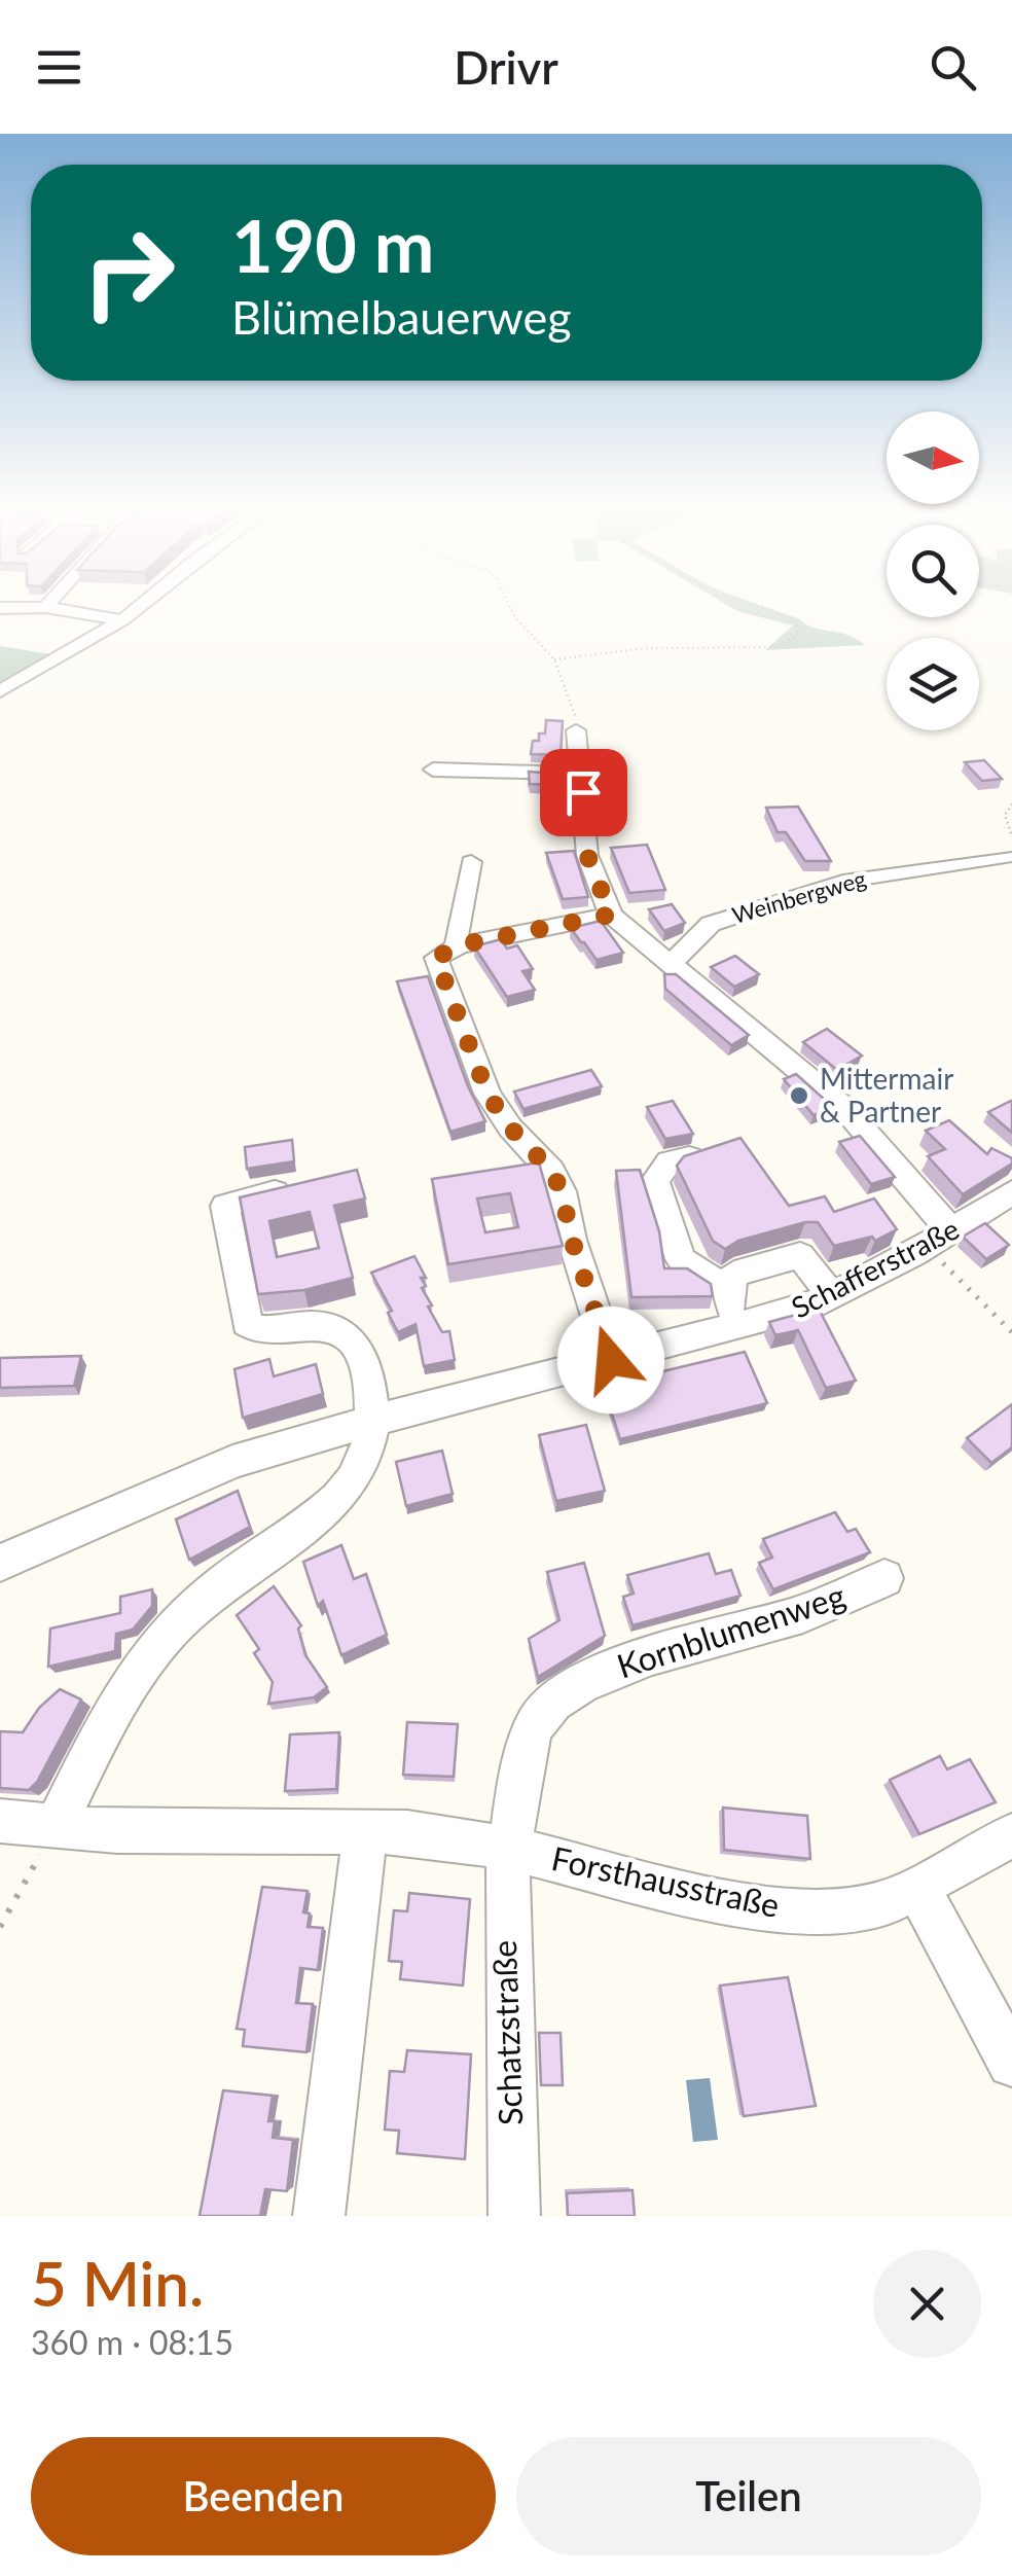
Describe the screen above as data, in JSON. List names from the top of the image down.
{
  "streets": {
    "street": [
      "Weinbergweg",
      "Schafferstraße",
      "Kornblumenweg",
      "Forsthausstraße",
      "Schatzstraße"
    ]
  },
  "crossings": [
    ["Kornblumenweg", "Forsthausstraße"],
    ["Kornblumenweg", "Schatzstraße"],
    ["Forsthausstraße", "Schatzstraße"]
  ],
  "places": ["Mittermair & Partner"],
  "north": "right",
  "page": {
    "header": "Drivr",
    "turn": ["190 m", "Blümelbauerweg"],
    "heading": ["5 Min.", "360 m · 08:15"],
    "buttons": ["Beenden", "Teilen"]
  }
}
